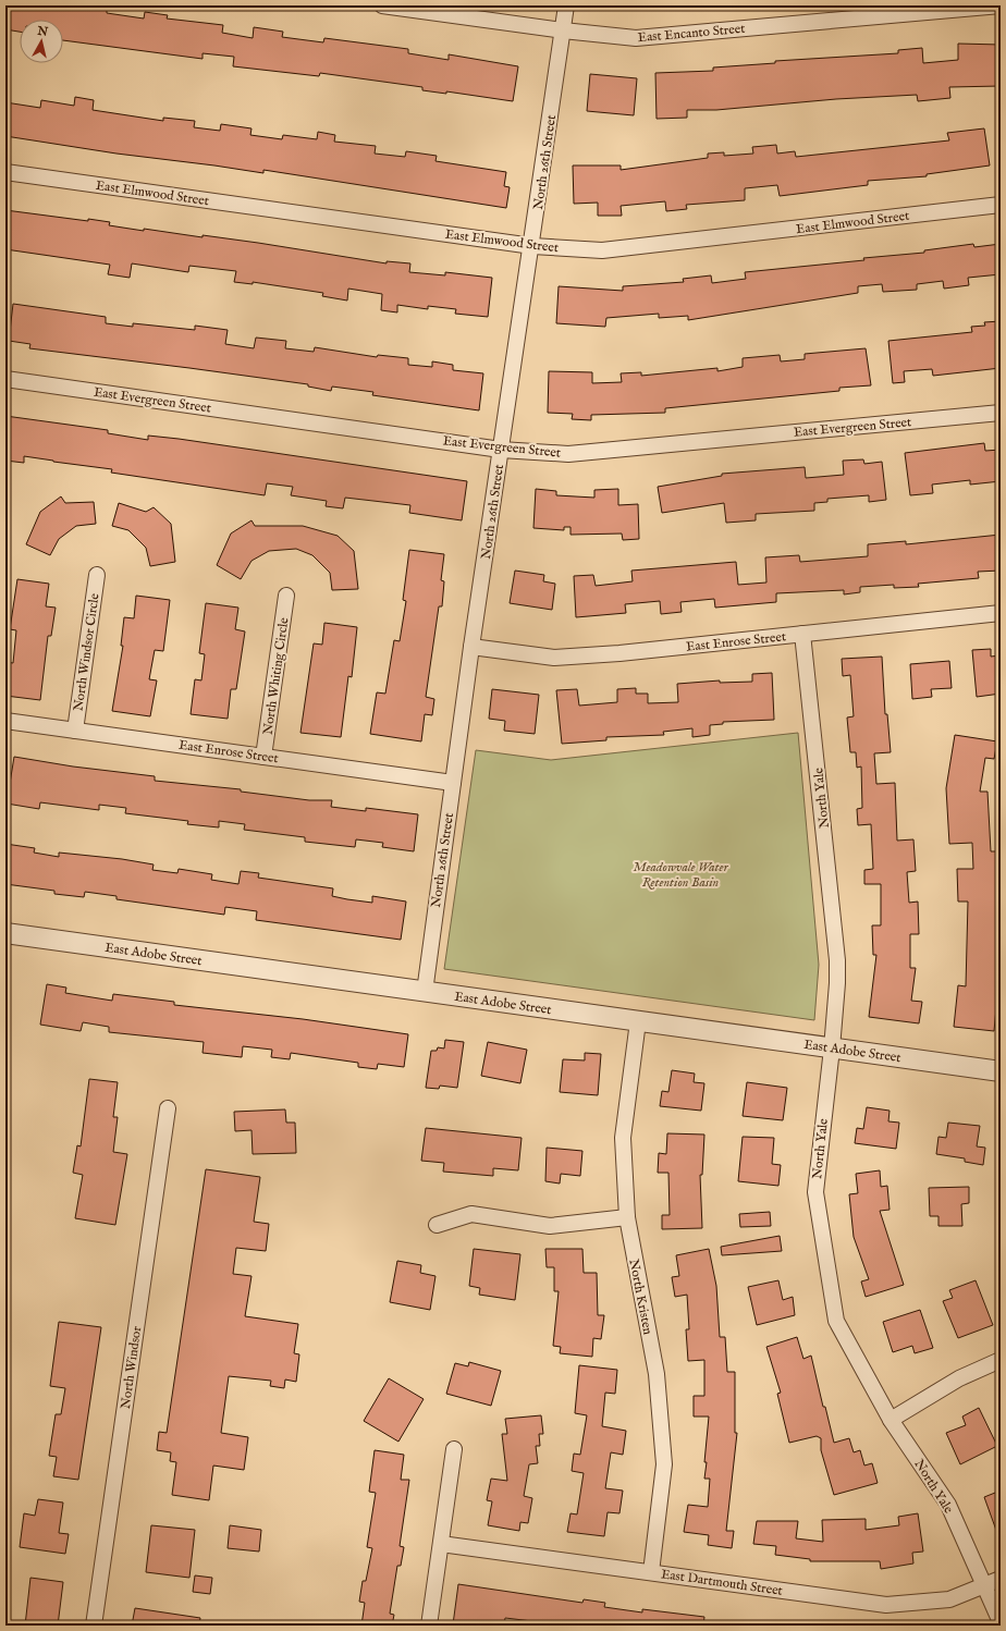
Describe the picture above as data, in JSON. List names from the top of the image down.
{
  "streets": {
    "street": [
      "East Encanto Street",
      "North 26th Street",
      "East Elmwood Street",
      "East Evergreen Street",
      "East Enrose Street",
      "North Windsor Circle",
      "North Whiting Circle",
      "North Yale",
      "East Adobe Street",
      "North Kristen",
      "North Windsor",
      "East Dartmouth Street"
    ]
  },
  "crossings": [
    ["East Encanto Street", "North 26th Street"],
    ["North 26th Street", "East Elmwood Street"],
    ["North 26th Street", "East Evergreen Street"],
    ["North 26th Street", "East Enrose Street"],
    ["North 26th Street", "East Adobe Street"],
    ["East Enrose Street", "North Windsor Circle"],
    ["East Enrose Street", "North Whiting Circle"],
    ["East Enrose Street", "North Yale"],
    ["North Yale", "East Adobe Street"],
    ["North Yale", "East Dartmouth Street"],
    ["East Adobe Street", "North Kristen"],
    ["North Kristen", "East Dartmouth Street"]
  ],
  "parks": ["Meadowvale Water Retention Basin"],
  "north": "top"
}
